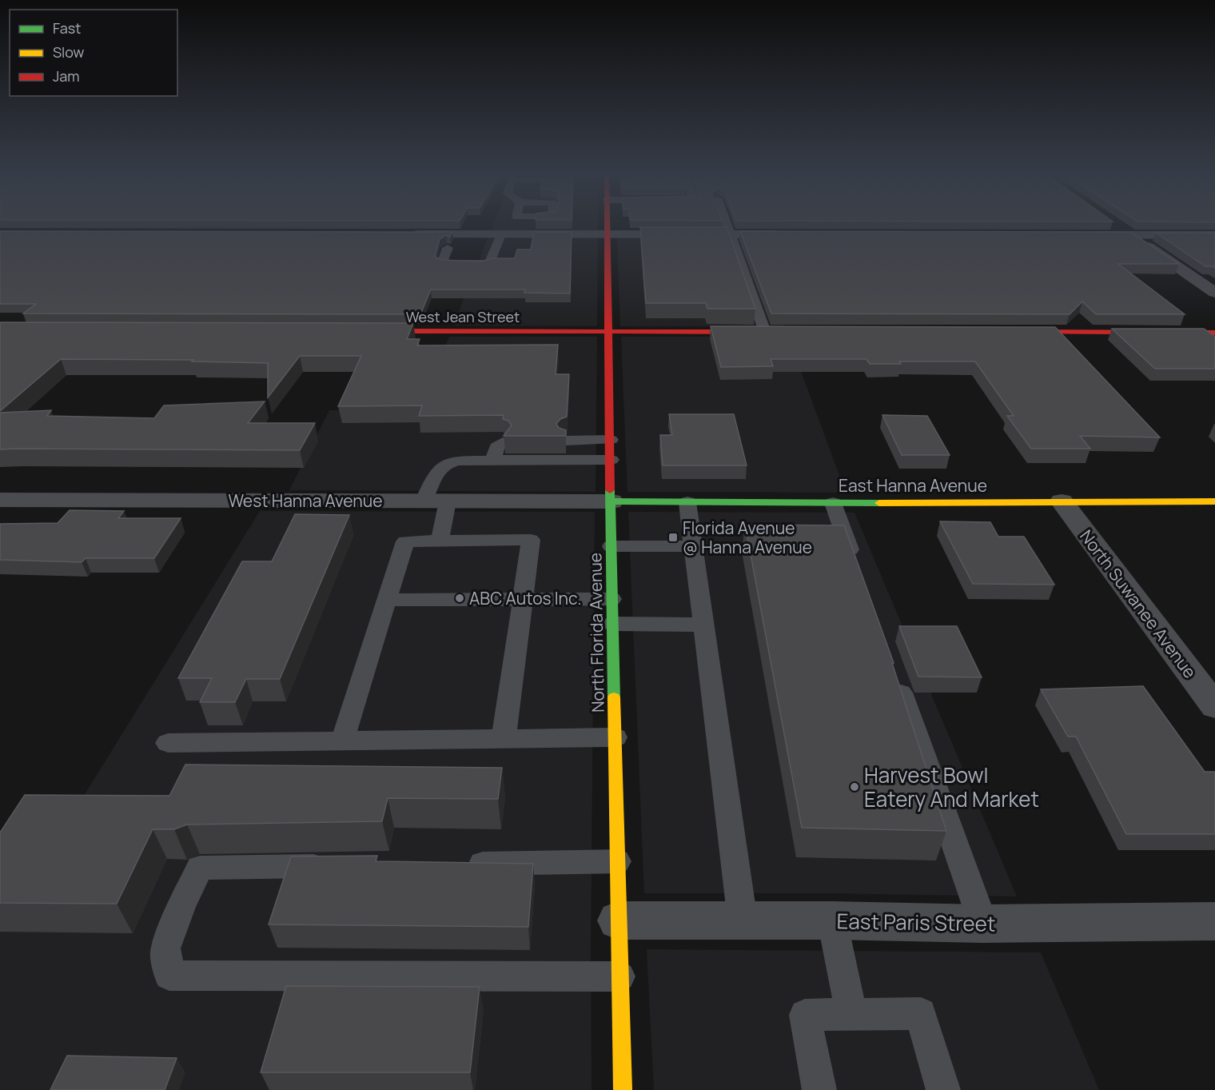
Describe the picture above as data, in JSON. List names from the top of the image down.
{
  "streets": {
    "main road": ["West Jean Street", "East Hanna Avenue", "North Florida Avenue"],
    "street": ["West Hanna Avenue", "North Suwanee Avenue", "East Paris Street"]
  },
  "crossings": [
    ["West Jean Street", "North Florida Avenue"],
    ["East Hanna Avenue", "West Hanna Avenue"],
    ["East Hanna Avenue", "North Suwanee Avenue"],
    ["East Hanna Avenue", "North Florida Avenue"],
    ["West Hanna Avenue", "North Florida Avenue"],
    ["North Florida Avenue", "East Paris Street"]
  ],
  "places": {
    "transit": ["Florida Avenue @ Hanna Avenue"],
    "other": ["ABC Autos Inc.", "Harvest Bowl Eatery And Market"]
  },
  "legend": ["Fast", "Slow", "Jam"]
}
